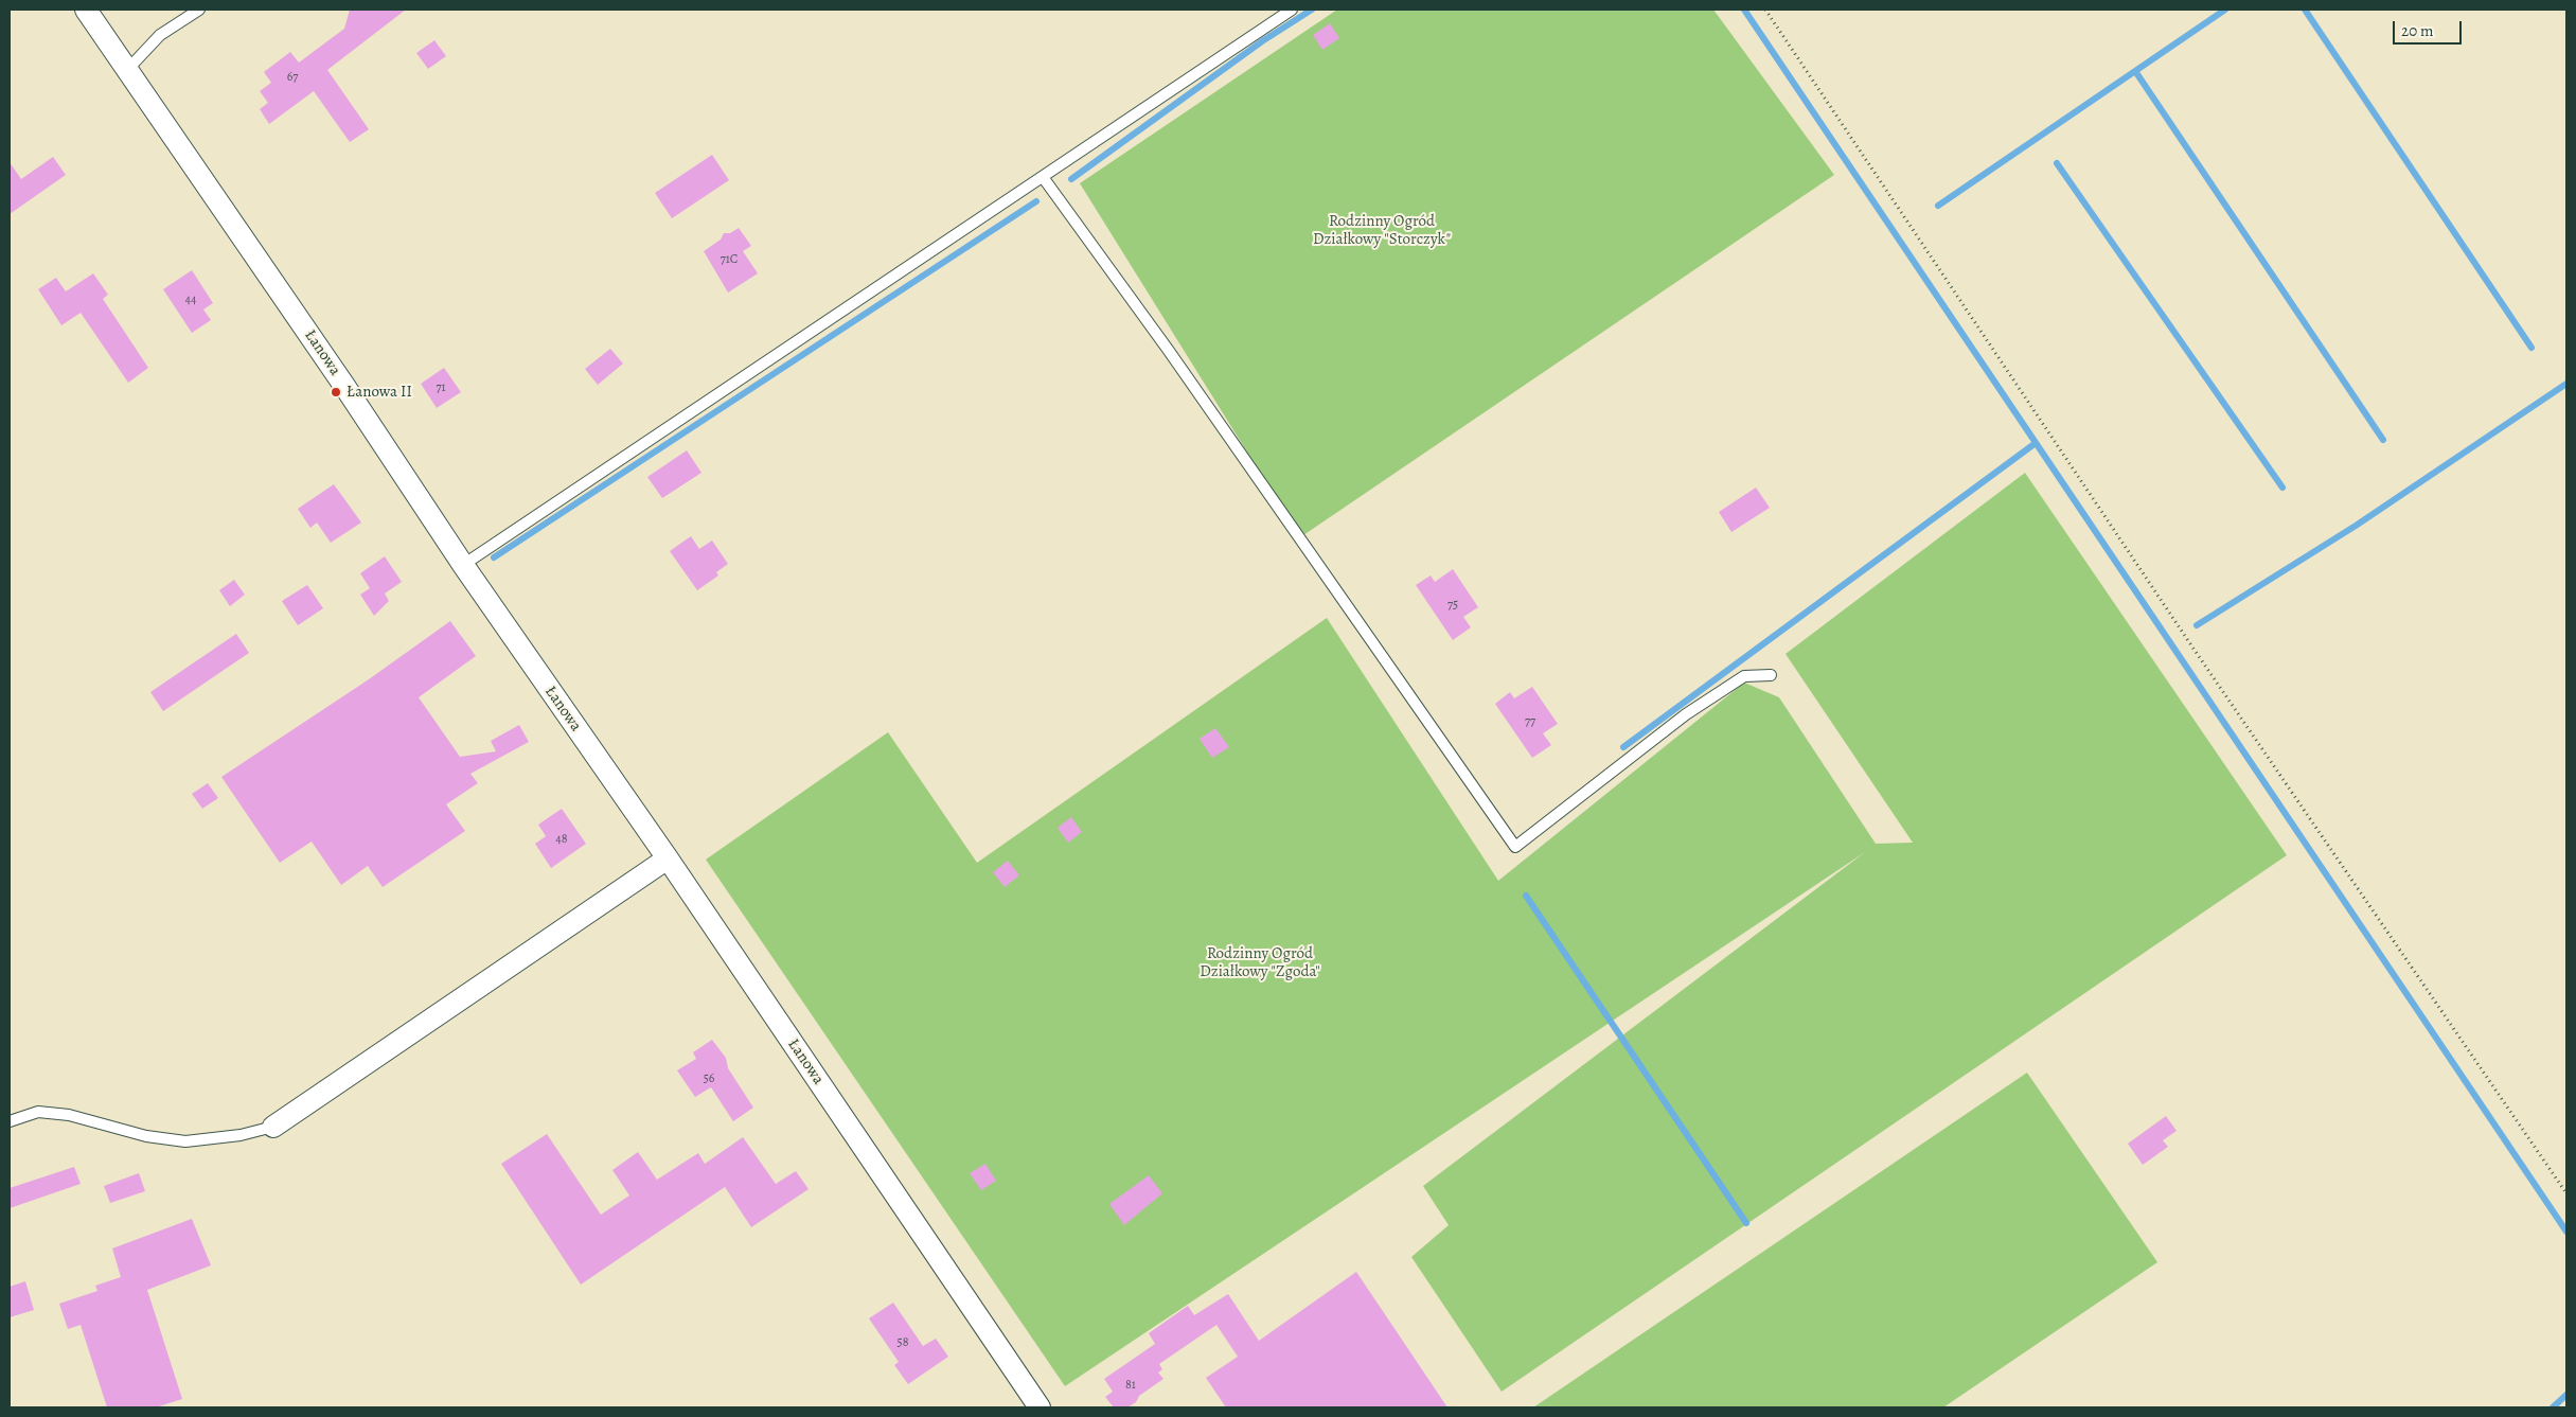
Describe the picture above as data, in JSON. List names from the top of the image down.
{
  "streets": {
    "street": ["Łanowa"]
  },
  "parks": ["Rodzinny Ogród Działkowy \"Storczyk\"", "Rodzinny Ogród Działkowy \"Zgoda\""],
  "places": ["Łanowa II"],
  "house_numbers": [
    "67",
    "71C",
    "44",
    "71",
    "75",
    "77",
    "48",
    "56",
    "58",
    "81"
  ],
  "scale_bar": "20 m"
}
